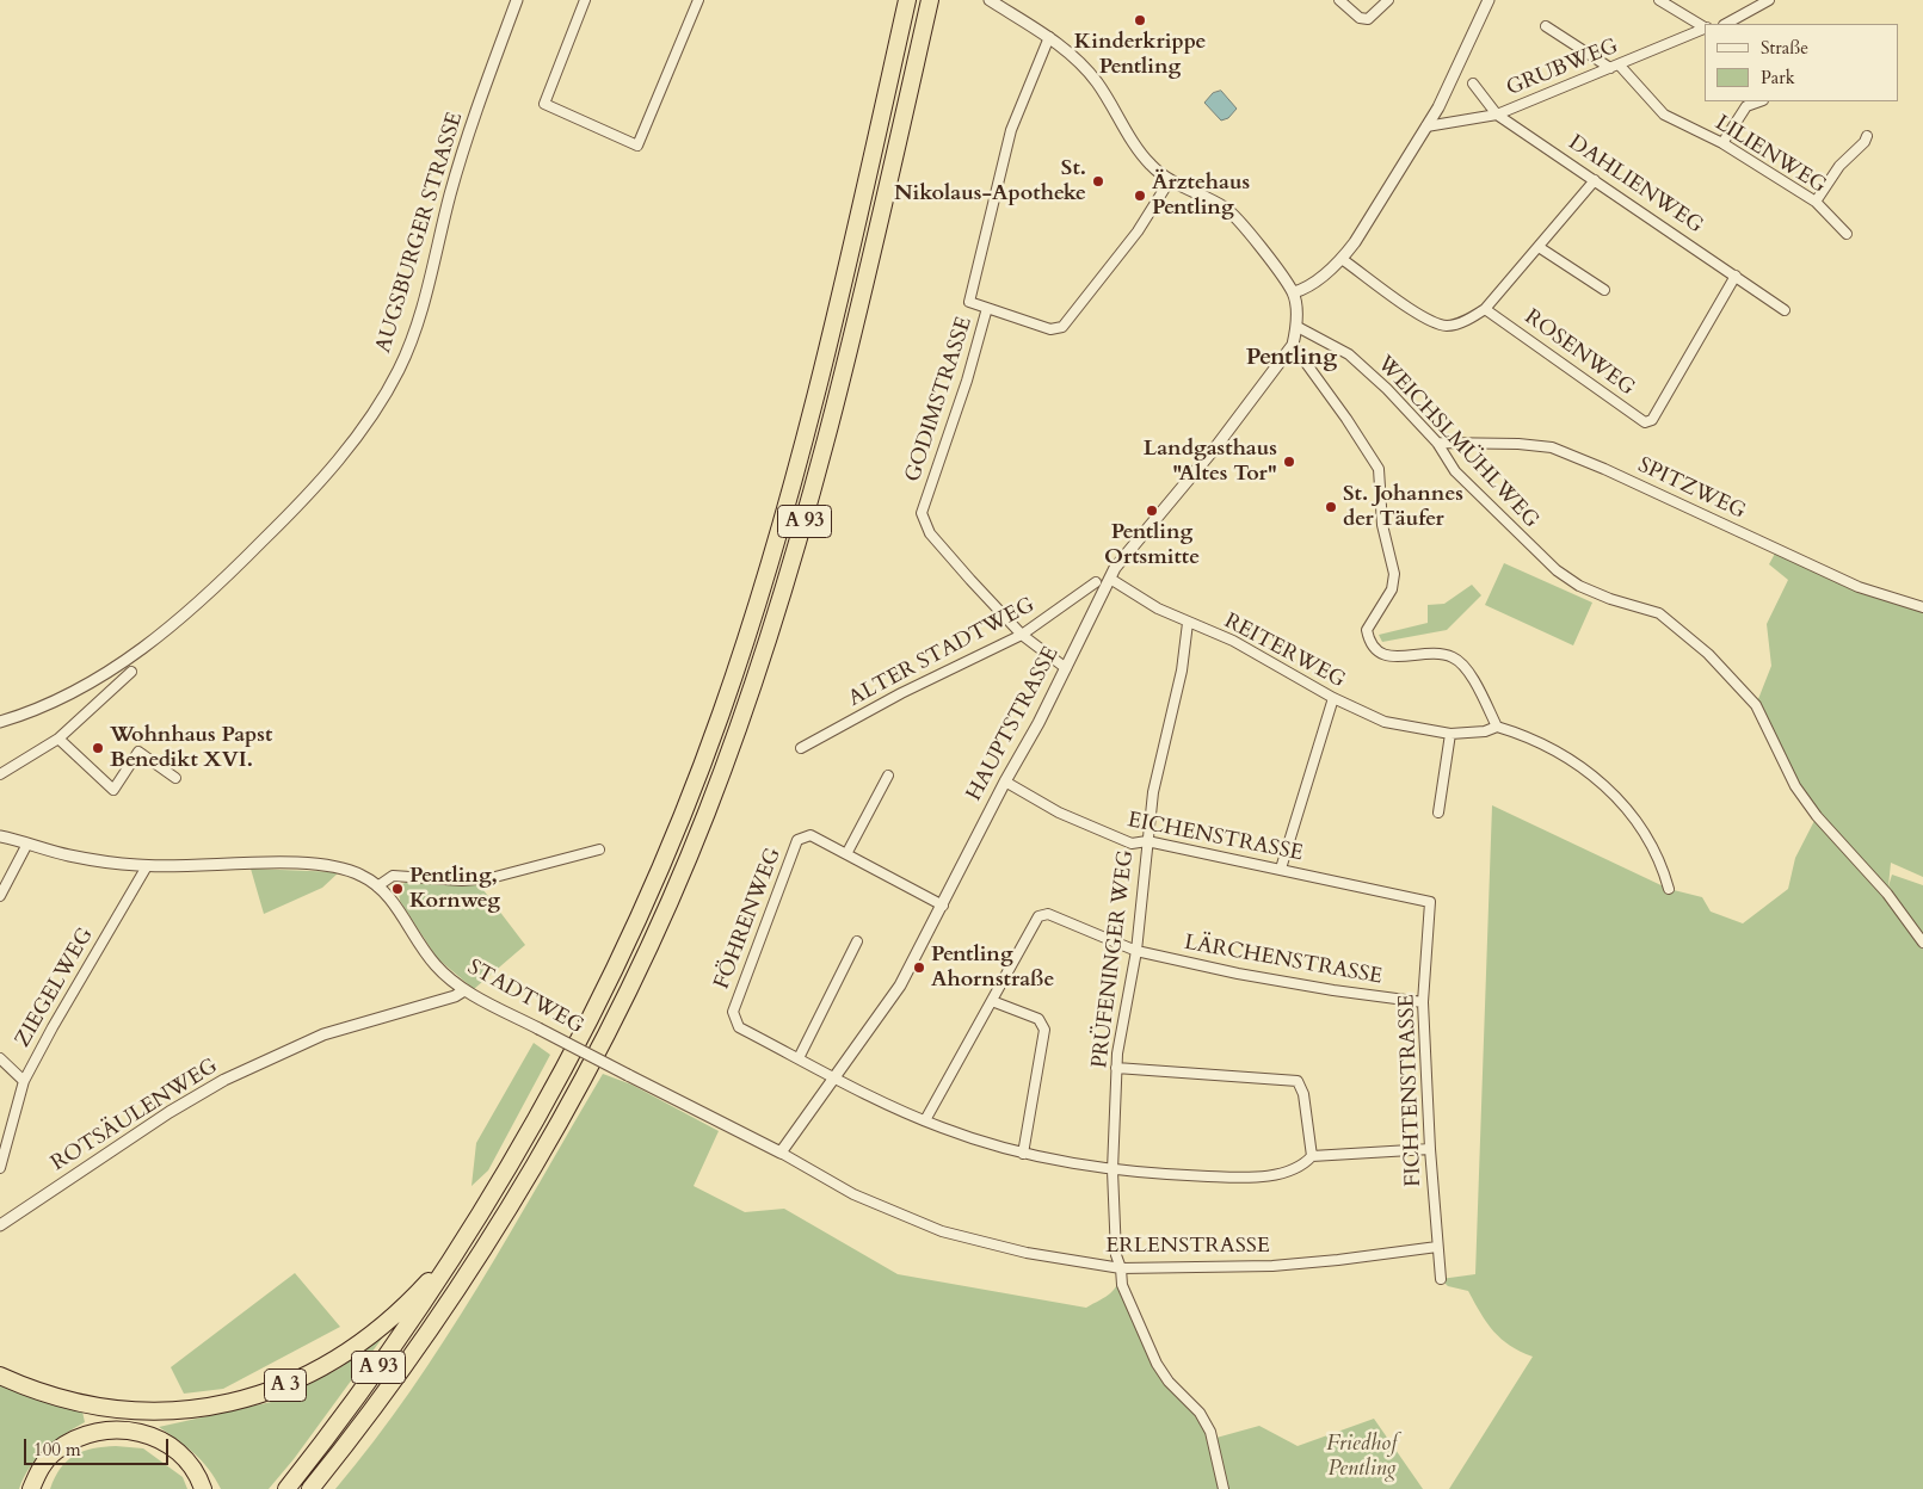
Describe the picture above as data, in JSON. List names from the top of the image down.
{
  "streets": {
    "highway": ["A 93", "A 3"],
    "street": [
      "GRUBWEG",
      "LILIENWEG",
      "DAHLIENWEG",
      "AUGSBURGER STRASSE",
      "ROSENWEG",
      "GODIMSTRASSE",
      "WEICHSLMÜHLWEG",
      "SPITZWEG",
      "REITERWEG",
      "ALTER STADTWEG",
      "HAUPTSTRASSE",
      "EICHENSTRASSE",
      "FÖHRENWEG",
      "PRÜFENINGER WEG",
      "LÄRCHENSTRASSE",
      "ZIEGELWEG",
      "STADTWEG",
      "FICHTENSTRASSE",
      "ROTSÄULENWEG",
      "ERLENSTRASSE"
    ]
  },
  "crossings": [
    ["GRUBWEG", "LILIENWEG"],
    ["GRUBWEG", "DAHLIENWEG"],
    ["DAHLIENWEG", "ROSENWEG"],
    ["GODIMSTRASSE", "ALTER STADTWEG"],
    ["GODIMSTRASSE", "HAUPTSTRASSE"],
    ["WEICHSLMÜHLWEG", "SPITZWEG"],
    ["WEICHSLMÜHLWEG", "HAUPTSTRASSE"],
    ["A 93", "A 3"],
    ["REITERWEG", "HAUPTSTRASSE"],
    ["REITERWEG", "PRÜFENINGER WEG"],
    ["HAUPTSTRASSE", "EICHENSTRASSE"],
    ["HAUPTSTRASSE", "FÖHRENWEG"],
    ["HAUPTSTRASSE", "STADTWEG"],
    ["HAUPTSTRASSE", "ERLENSTRASSE"],
    ["EICHENSTRASSE", "PRÜFENINGER WEG"],
    ["EICHENSTRASSE", "FICHTENSTRASSE"],
    ["FÖHRENWEG", "PRÜFENINGER WEG"],
    ["FÖHRENWEG", "LÄRCHENSTRASSE"],
    ["PRÜFENINGER WEG", "LÄRCHENSTRASSE"],
    ["PRÜFENINGER WEG", "ERLENSTRASSE"],
    ["LÄRCHENSTRASSE", "FICHTENSTRASSE"],
    ["ZIEGELWEG", "STADTWEG"],
    ["STADTWEG", "ROTSÄULENWEG"],
    ["STADTWEG", "ERLENSTRASSE"],
    ["FICHTENSTRASSE", "ERLENSTRASSE"]
  ],
  "districts": ["Pentling"],
  "parks": ["Friedhof Pentling"],
  "places": [
    "Kinderkrippe Pentling",
    "St. Nikolaus-Apotheke",
    "Ärztehaus Pentling",
    "Landgasthaus \"Altes Tor\"",
    "St. Johannes der Täufer",
    "Pentling Ortsmitte",
    "Wohnhaus Papst Benedikt XVI.",
    "Pentling, Kornweg",
    "Pentling Ahornstraße"
  ],
  "legend": ["Straße", "Park"],
  "scale_bar": "100 m"
}
